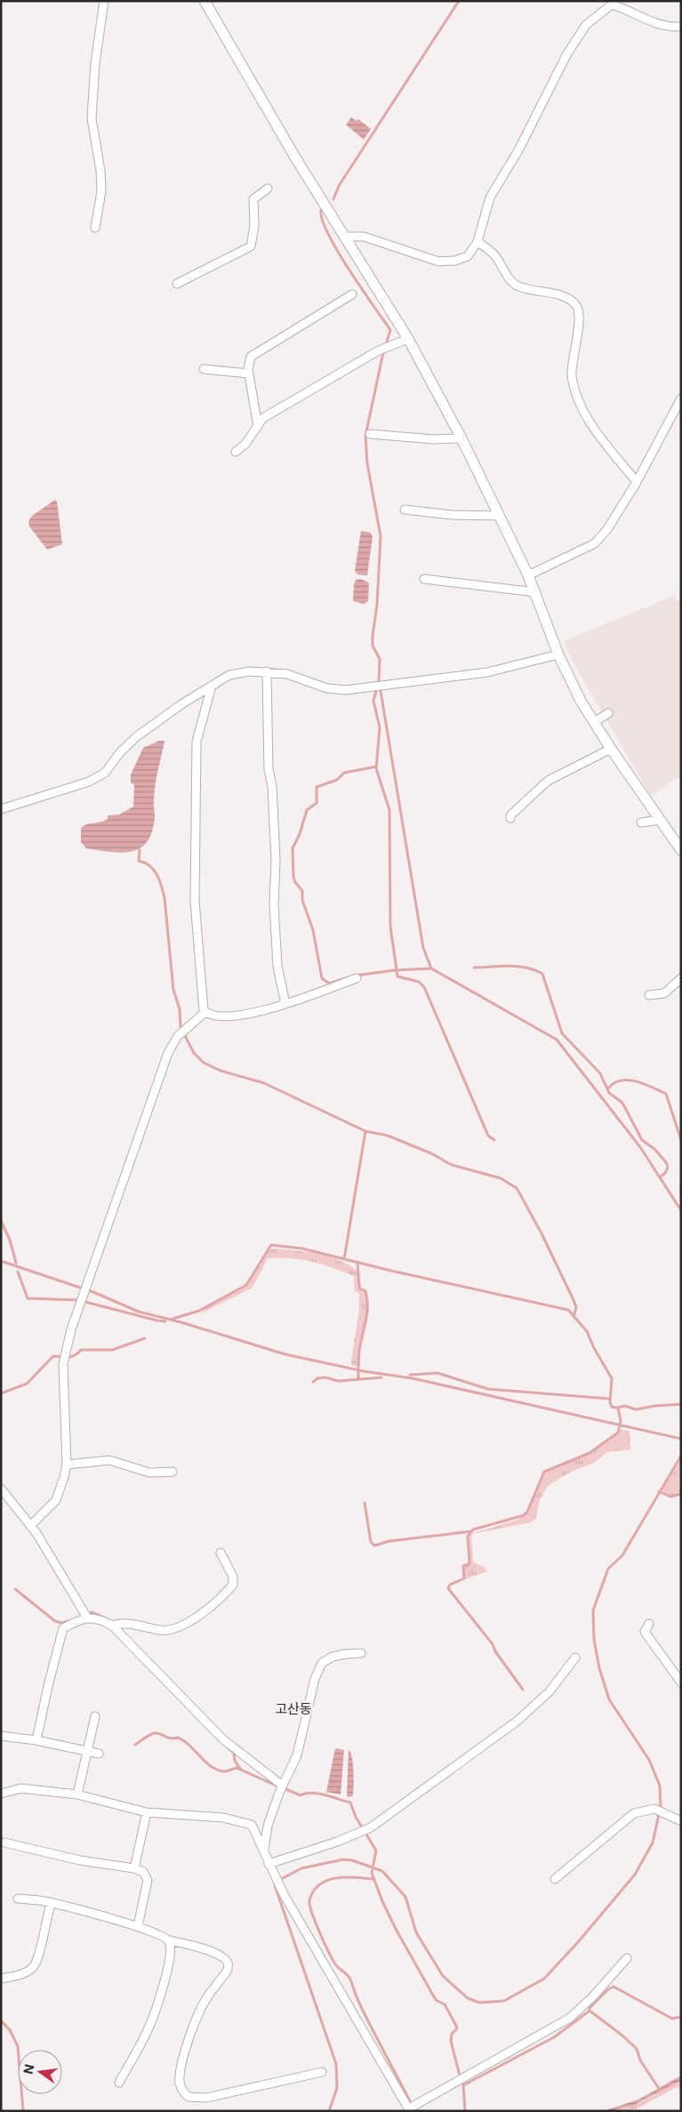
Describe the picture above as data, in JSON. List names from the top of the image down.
{
  "districts": ["고산동"],
  "north": "left"
}
